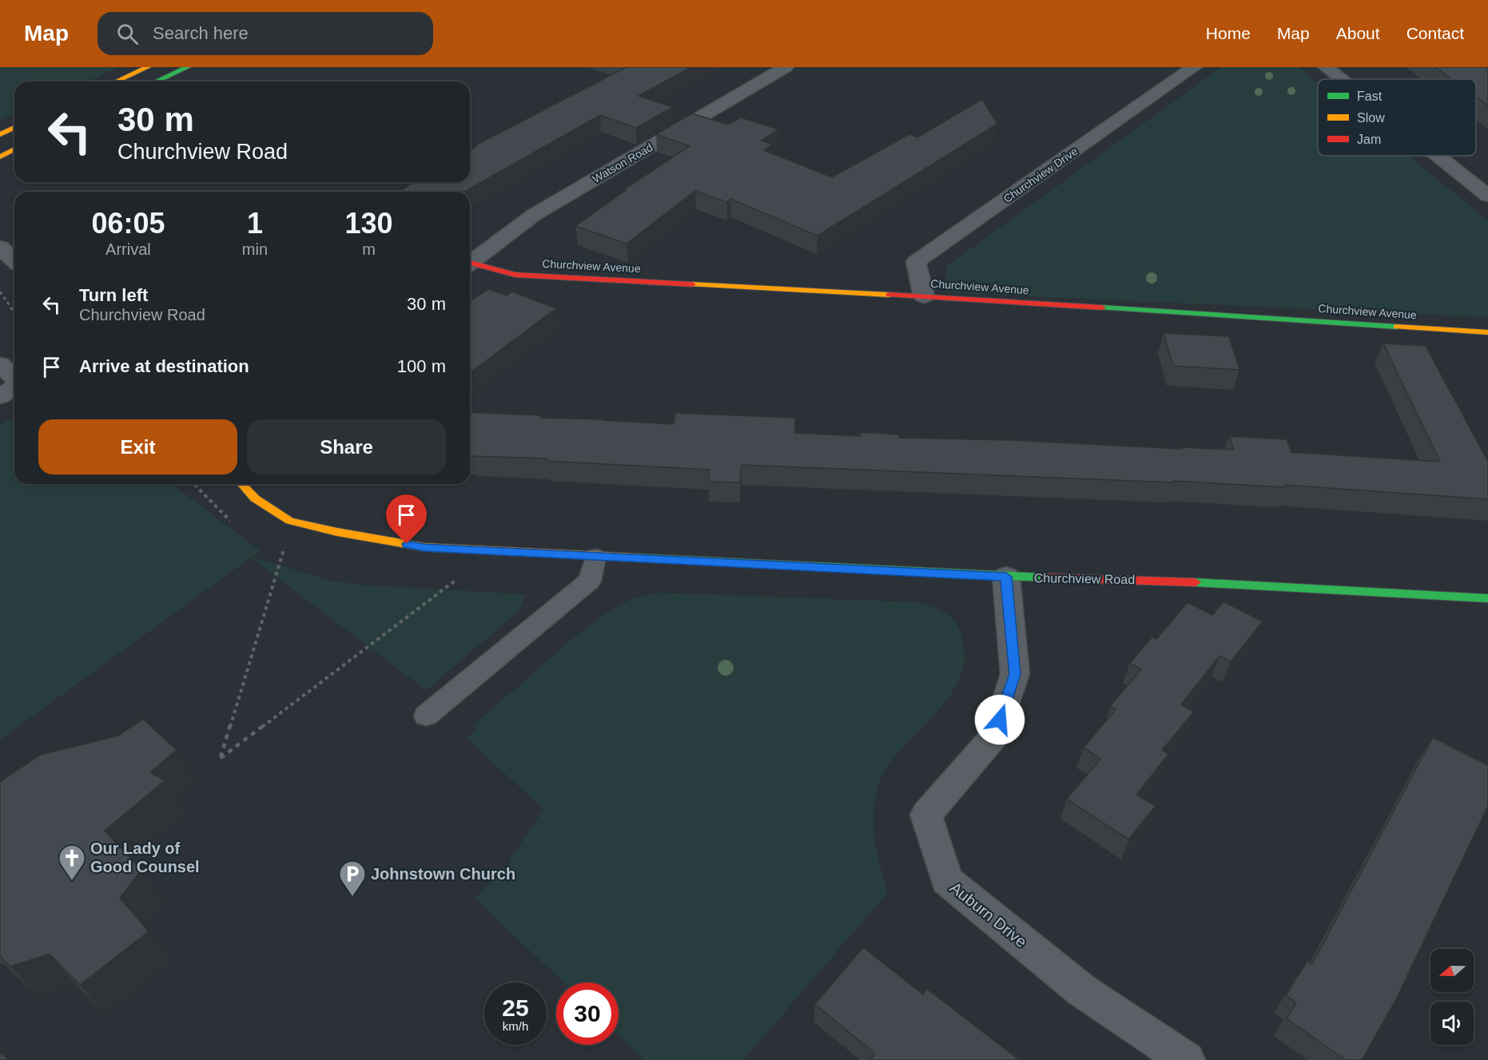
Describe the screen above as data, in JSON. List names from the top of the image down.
{
  "streets": {
    "street": [
      "Watson Road",
      "Churchview Drive",
      "Churchview Avenue",
      "Churchview Road",
      "Auburn Drive"
    ]
  },
  "crossings": [
    ["Churchview Drive", "Churchview Avenue"],
    ["Churchview Road", "Auburn Drive"]
  ],
  "places": {
    "church": ["Our Lady of Good Counsel"],
    "parking": ["Johnstown Church"]
  },
  "legend": ["Fast", "Slow", "Jam"],
  "north": "left",
  "page": {
    "header": "Map",
    "search": "Search here",
    "nav": [
      "Home",
      "Map",
      "About",
      "Contact"
    ],
    "turn": ["30 m", "Churchview Road"],
    "eta": [
      "06:05",
      "Arrival",
      "1",
      "min",
      "130",
      "m"
    ],
    "list": [
      {
        "name": "Turn left",
        "note": "Churchview Road",
        "value": "30 m"
      },
      {
        "name": "Arrive at destination",
        "value": "100 m"
      }
    ],
    "buttons": ["Exit", "Share"],
    "speed": "25 km/h",
    "limit": "30"
  }
}
